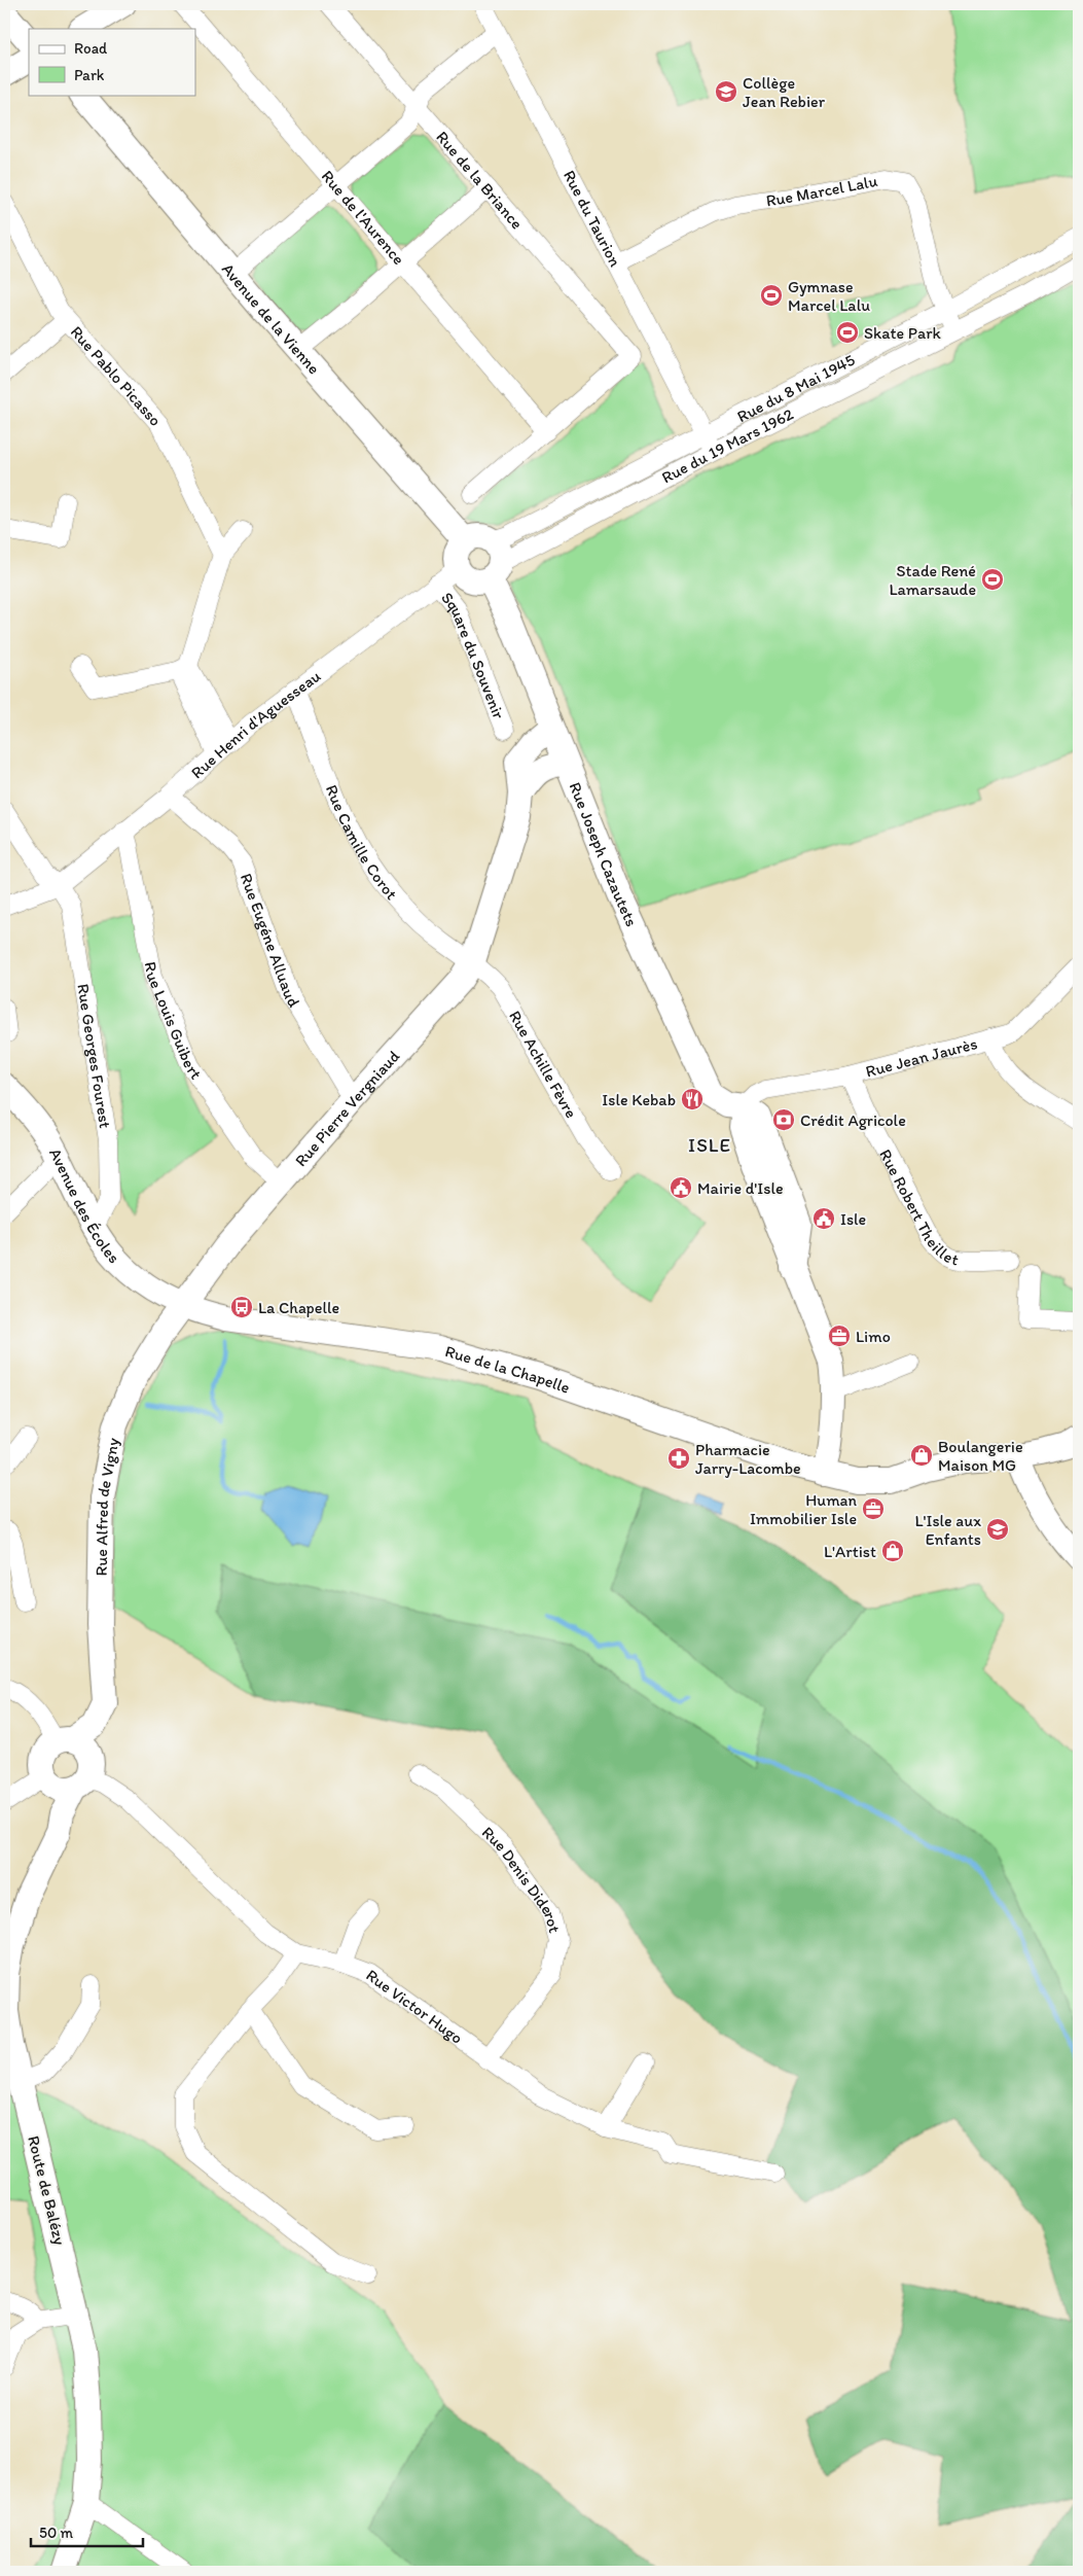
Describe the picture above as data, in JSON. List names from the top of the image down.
{
  "streets": {
    "street": [
      "Rue de la Briance",
      "Rue Marcel Lalu",
      "Rue de l'Aurence",
      "Rue du Taurion",
      "Avenue de la Vienne",
      "Rue Pablo Picasso",
      "Rue du 8 Mai 1945",
      "Rue du 19 Mars 1962",
      "Square du Souvenir",
      "Rue Henri d'Aguesseau",
      "Rue Camille Corot",
      "Rue Joseph Cazautets",
      "Rue Eugéne Alluaud",
      "Rue Louis Guibert",
      "Rue Georges Fourest",
      "Rue Jean Jaurès",
      "Rue Achille Fèvre",
      "Rue Pierre Vergniaud",
      "Rue Robert Theillet",
      "Avenue des Écoles",
      "Rue de la Chapelle",
      "Rue Alfred de Vigny",
      "Rue Denis Diderot",
      "Rue Victor Hugo",
      "Route de Balézy"
    ]
  },
  "crossings": [
    ["Rue de la Briance", "Rue de l'Aurence"],
    ["Rue Marcel Lalu", "Rue du Taurion"],
    ["Rue Marcel Lalu", "Rue du 8 Mai 1945"],
    ["Rue du Taurion", "Rue du 8 Mai 1945"],
    ["Avenue de la Vienne", "Rue du 8 Mai 1945"],
    ["Avenue de la Vienne", "Rue du 19 Mars 1962"],
    ["Avenue de la Vienne", "Rue Henri d'Aguesseau"],
    ["Avenue de la Vienne", "Rue Joseph Cazautets"],
    ["Rue du 8 Mai 1945", "Rue du 19 Mars 1962"],
    ["Rue du 8 Mai 1945", "Rue Henri d'Aguesseau"],
    ["Rue du 8 Mai 1945", "Rue Joseph Cazautets"],
    ["Rue du 19 Mars 1962", "Rue Henri d'Aguesseau"],
    ["Rue du 19 Mars 1962", "Rue Joseph Cazautets"],
    ["Square du Souvenir", "Rue Henri d'Aguesseau"],
    ["Rue Henri d'Aguesseau", "Rue Camille Corot"],
    ["Rue Henri d'Aguesseau", "Rue Joseph Cazautets"],
    ["Rue Henri d'Aguesseau", "Rue Eugéne Alluaud"],
    ["Rue Henri d'Aguesseau", "Rue Louis Guibert"],
    ["Rue Henri d'Aguesseau", "Rue Georges Fourest"],
    ["Rue Camille Corot", "Rue Achille Fèvre"],
    ["Rue Camille Corot", "Rue Pierre Vergniaud"],
    ["Rue Joseph Cazautets", "Rue Jean Jaurès"],
    ["Rue Joseph Cazautets", "Rue de la Chapelle"],
    ["Rue Eugéne Alluaud", "Rue Pierre Vergniaud"],
    ["Rue Louis Guibert", "Rue Pierre Vergniaud"],
    ["Rue Georges Fourest", "Avenue des Écoles"],
    ["Rue Jean Jaurès", "Rue Robert Theillet"],
    ["Rue Achille Fèvre", "Rue Pierre Vergniaud"],
    ["Rue Pierre Vergniaud", "Avenue des Écoles"],
    ["Rue Pierre Vergniaud", "Rue de la Chapelle"],
    ["Rue Pierre Vergniaud", "Rue Alfred de Vigny"],
    ["Avenue des Écoles", "Rue de la Chapelle"],
    ["Avenue des Écoles", "Rue Alfred de Vigny"],
    ["Rue de la Chapelle", "Rue Alfred de Vigny"],
    ["Rue Alfred de Vigny", "Rue Victor Hugo"],
    ["Rue Alfred de Vigny", "Route de Balézy"],
    ["Rue Denis Diderot", "Rue Victor Hugo"],
    ["Rue Victor Hugo", "Route de Balézy"]
  ],
  "districts": ["ISLE"],
  "places": {
    "school or university": ["Collège Jean Rebier", "L'Isle aux Enfants"],
    "sports": ["Gymnase Marcel Lalu", "Skate Park", "Stade René Lamarsaude"],
    "restaurant": ["Isle Kebab"],
    "bank": ["Crédit Agricole"],
    "public building": ["Mairie d'Isle", "Isle"],
    "bus stop": ["La Chapelle"],
    "office": ["Limo", "Human Immobilier Isle"],
    "shop": ["Boulangerie Maison MG", "L'Artist"],
    "pharmacy": ["Pharmacie Jarry-Lacombe"]
  },
  "legend": ["Road", "Park"],
  "scale_bar": "50 m"
}
